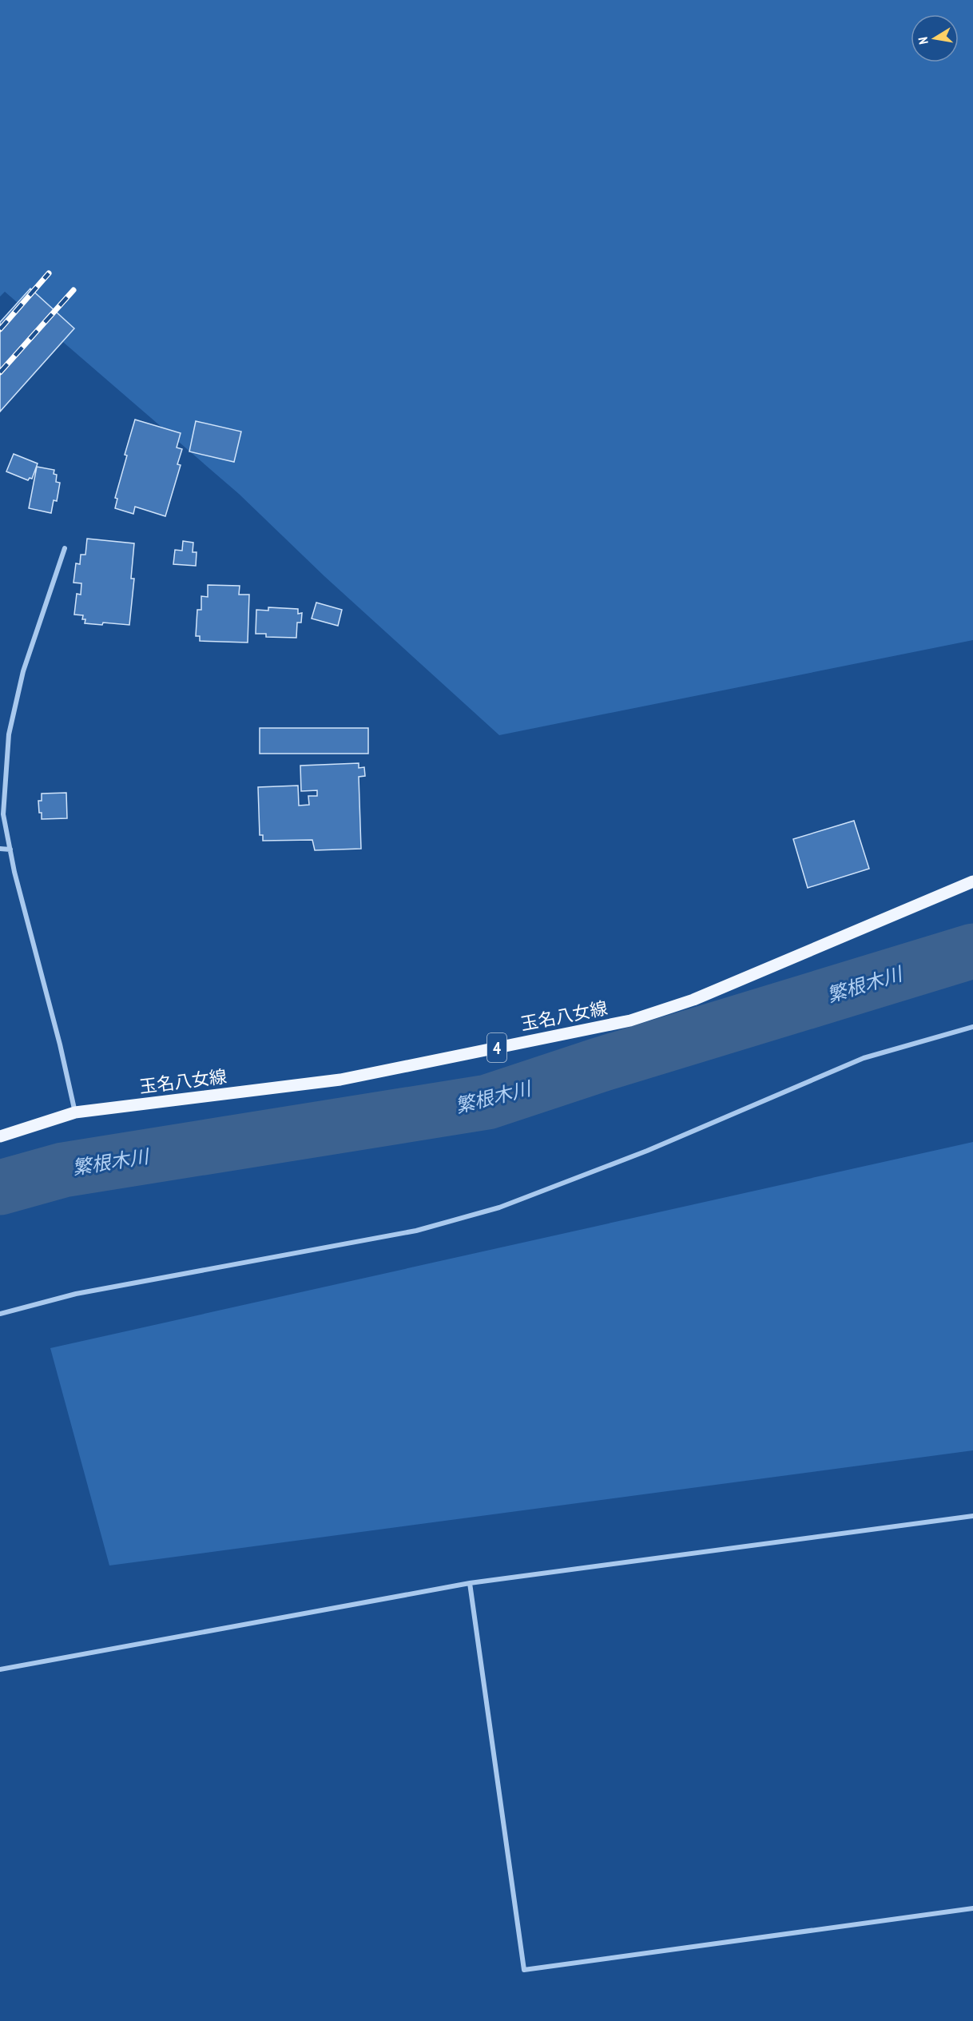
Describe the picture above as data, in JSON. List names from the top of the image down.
{
  "streets": {
    "main road": ["玉名八女線", "4"]
  },
  "water": ["繁根木川"],
  "north": "left"
}
